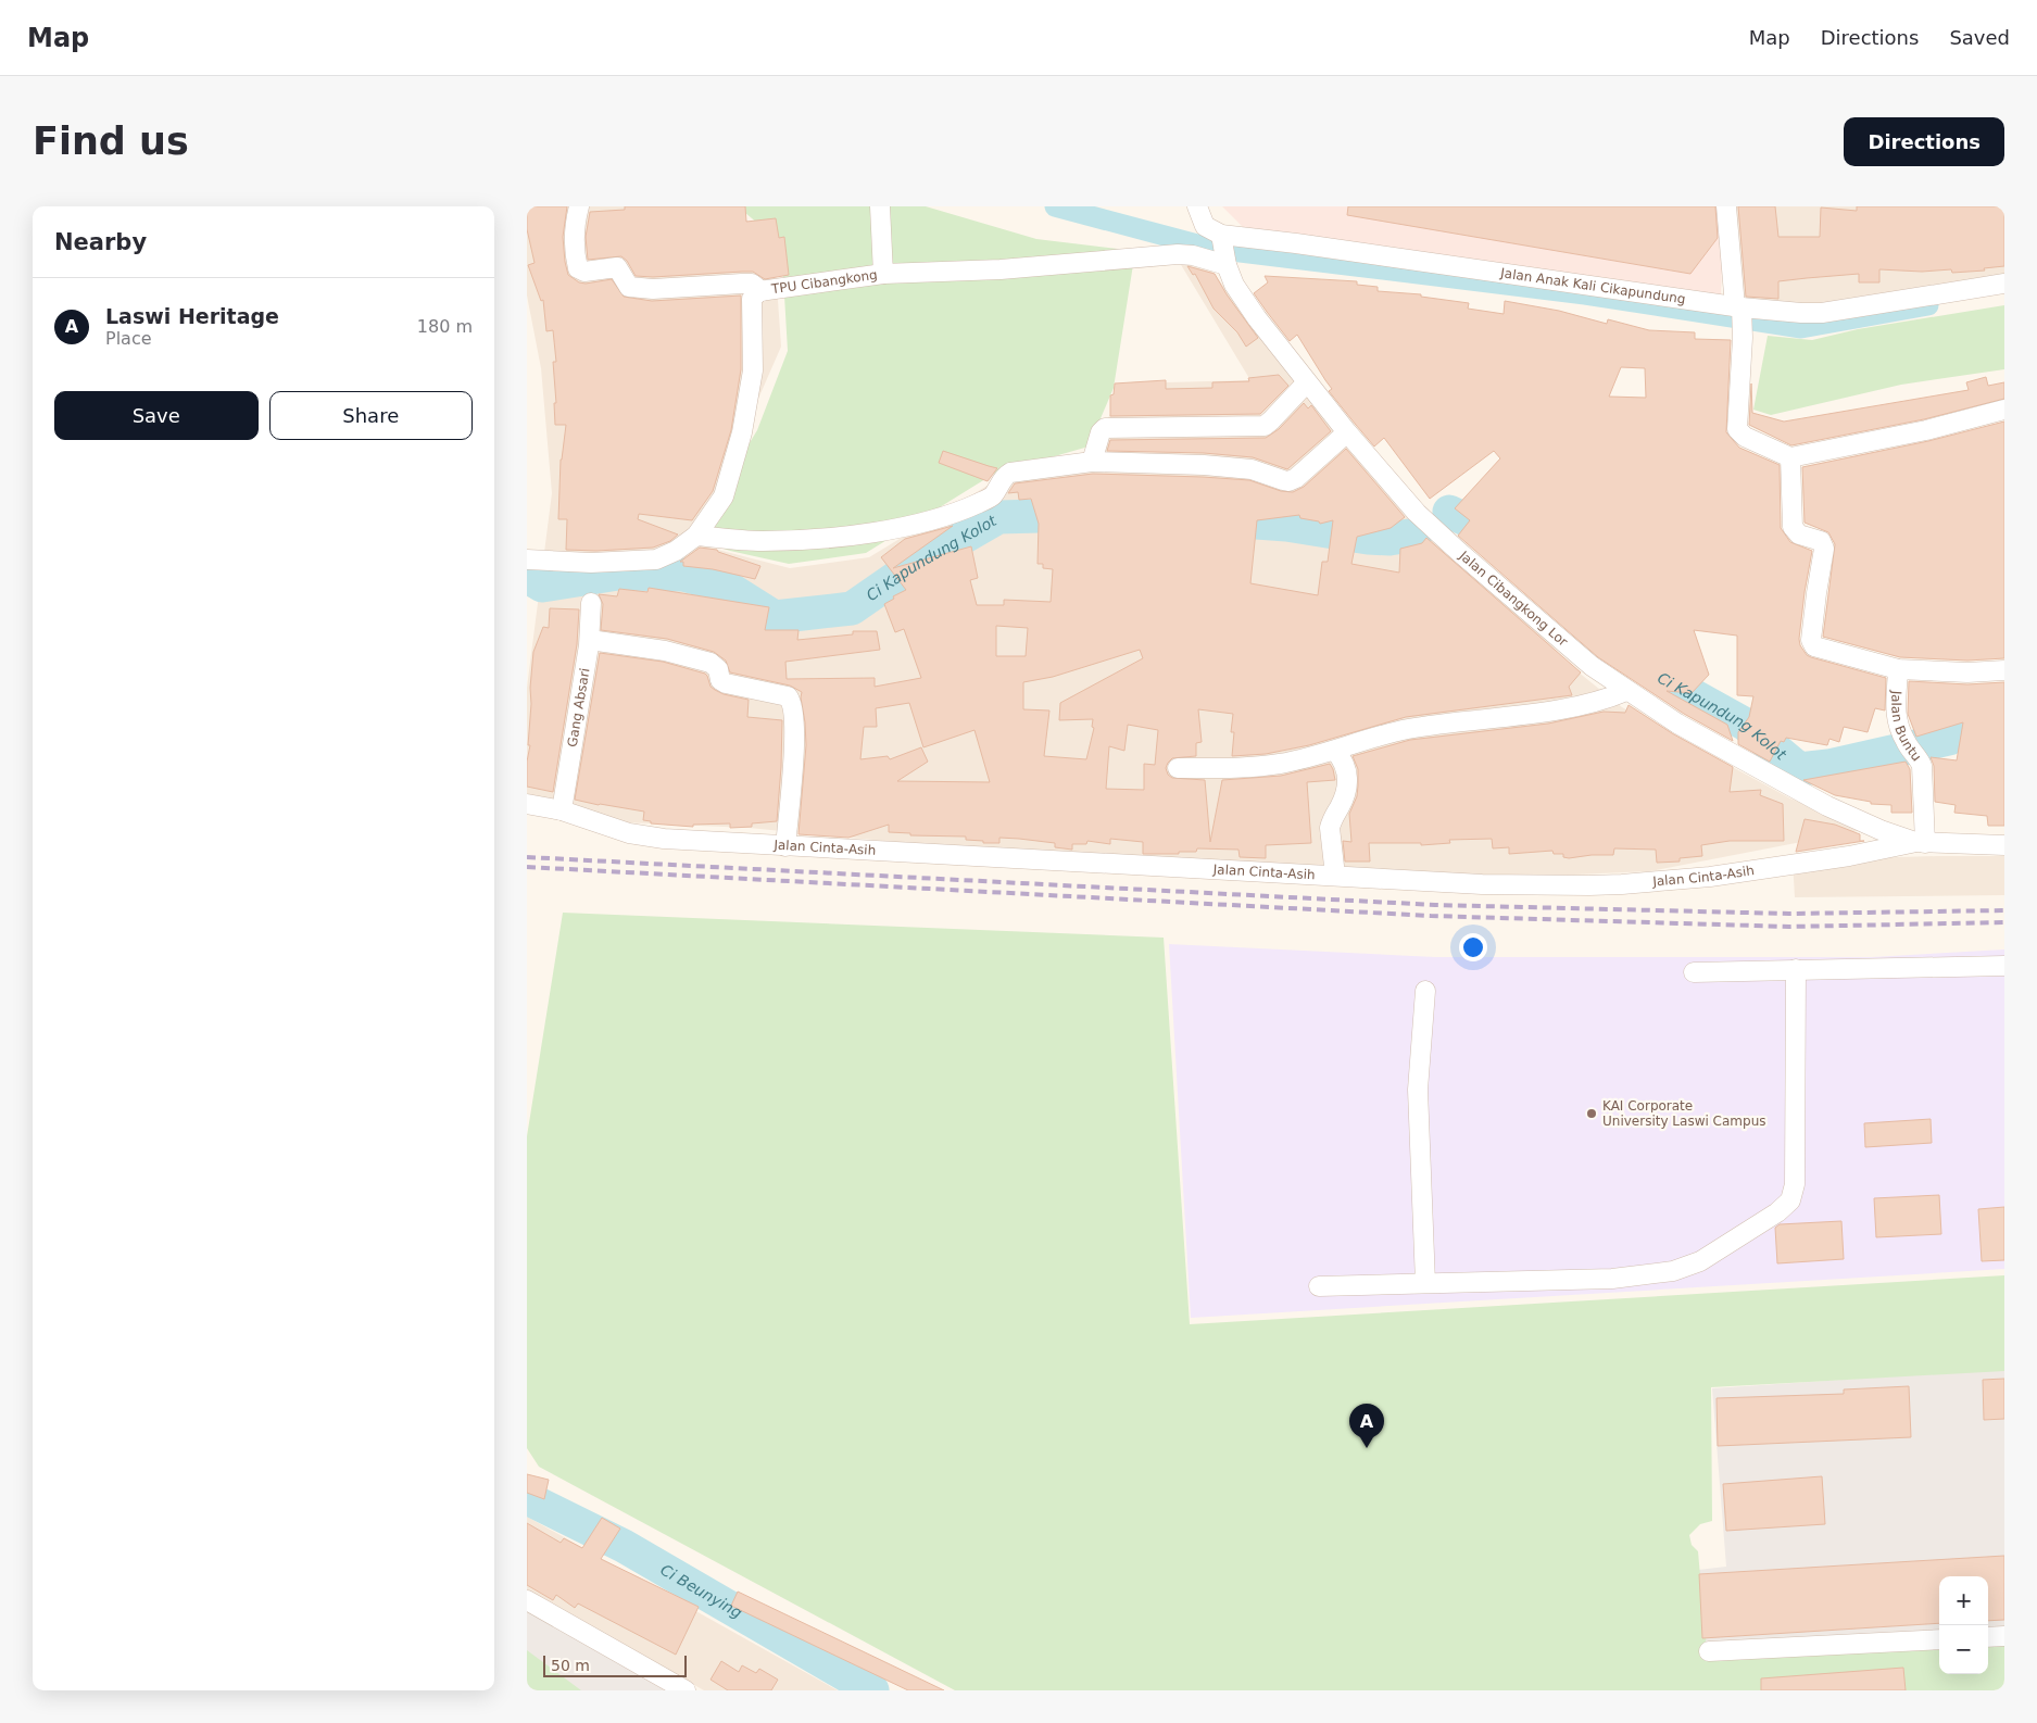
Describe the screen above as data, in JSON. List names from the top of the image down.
{
  "streets": {
    "street": [
      "TPU Cibangkong",
      "Jalan Anak Kali Cikapundung",
      "Jalan Cibangkong Lor",
      "Gang Absari",
      "Jalan Buntu",
      "Jalan Cinta-Asih"
    ]
  },
  "crossings": [
    ["TPU Cibangkong", "Jalan Anak Kali Cikapundung"],
    ["TPU Cibangkong", "Jalan Cibangkong Lor"],
    ["Jalan Anak Kali Cikapundung", "Jalan Cibangkong Lor"],
    ["Jalan Cibangkong Lor", "Jalan Buntu"],
    ["Jalan Cibangkong Lor", "Jalan Cinta-Asih"],
    ["Gang Absari", "Jalan Cinta-Asih"],
    ["Jalan Buntu", "Jalan Cinta-Asih"]
  ],
  "water": ["Ci Kapundung Kolot", "Ci Beunying"],
  "places": ["KAI Corporate University Laswi Campus"],
  "scale_bar": "50 m",
  "page": {
    "header": "Map",
    "nav": ["Map", "Directions", "Saved"],
    "buttons": [
      "Directions",
      ["Save", "Share"]
    ],
    "title": "Find us",
    "heading": "Nearby",
    "list": [
      {
        "mark": "A",
        "name": "Laswi Heritage",
        "note": "Place",
        "value": "180 m"
      }
    ],
    "pins": "A",
    "map_buttons": ["+", "−"],
    "scale": "50 m"
  }
}
